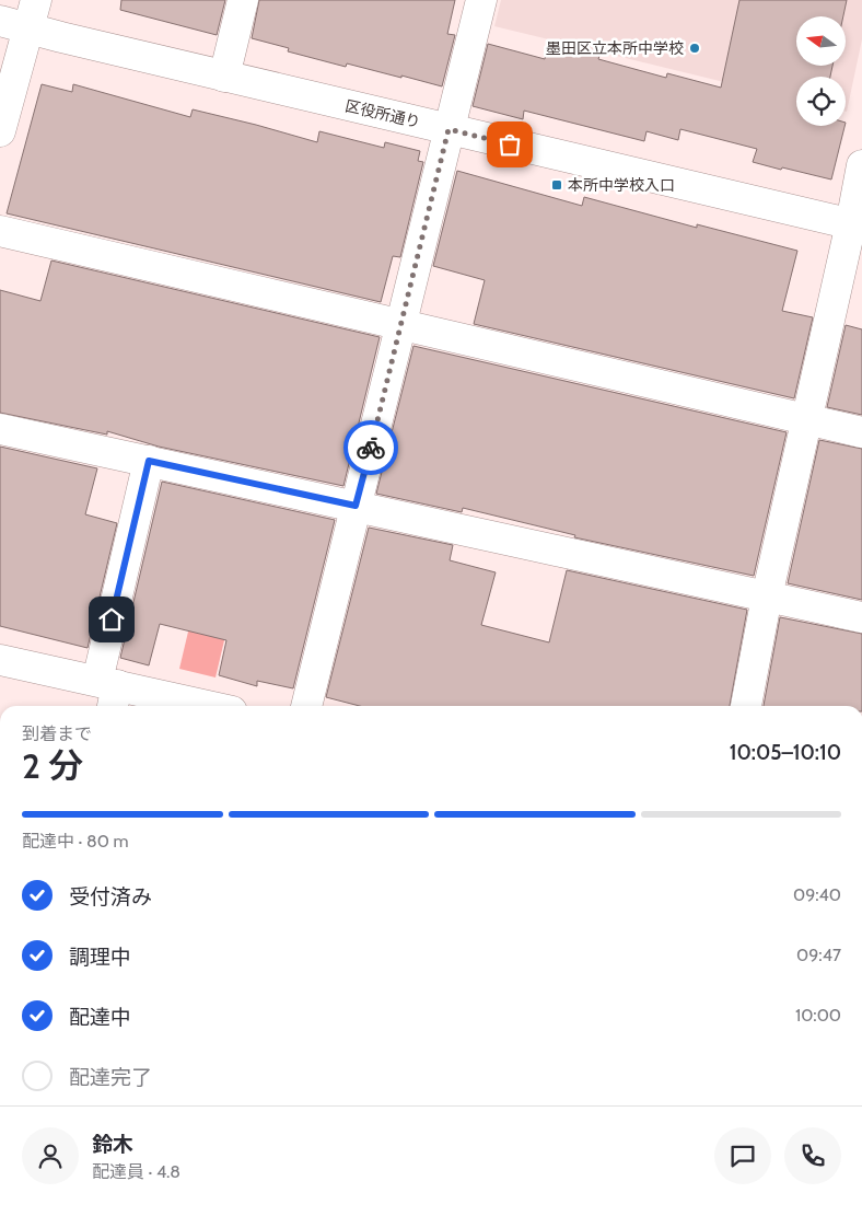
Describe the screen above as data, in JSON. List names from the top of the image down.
{
  "streets": {
    "street": ["区役所通り"]
  },
  "places": {
    "other": ["墨田区立本所中学校"],
    "transit": ["本所中学校入口"]
  },
  "north": "left",
  "page": {
    "heading": ["2 分", "到着まで", "10:05–10:10"],
    "panel": ["鈴木", "配達員 · 4.8"],
    "bar": "配達中 · 80 m",
    "list": [
      ["受付済み", "09:40"],
      ["調理中", "09:47"],
      ["配達中", "10:00"],
      "配達完了"
    ]
  }
}
